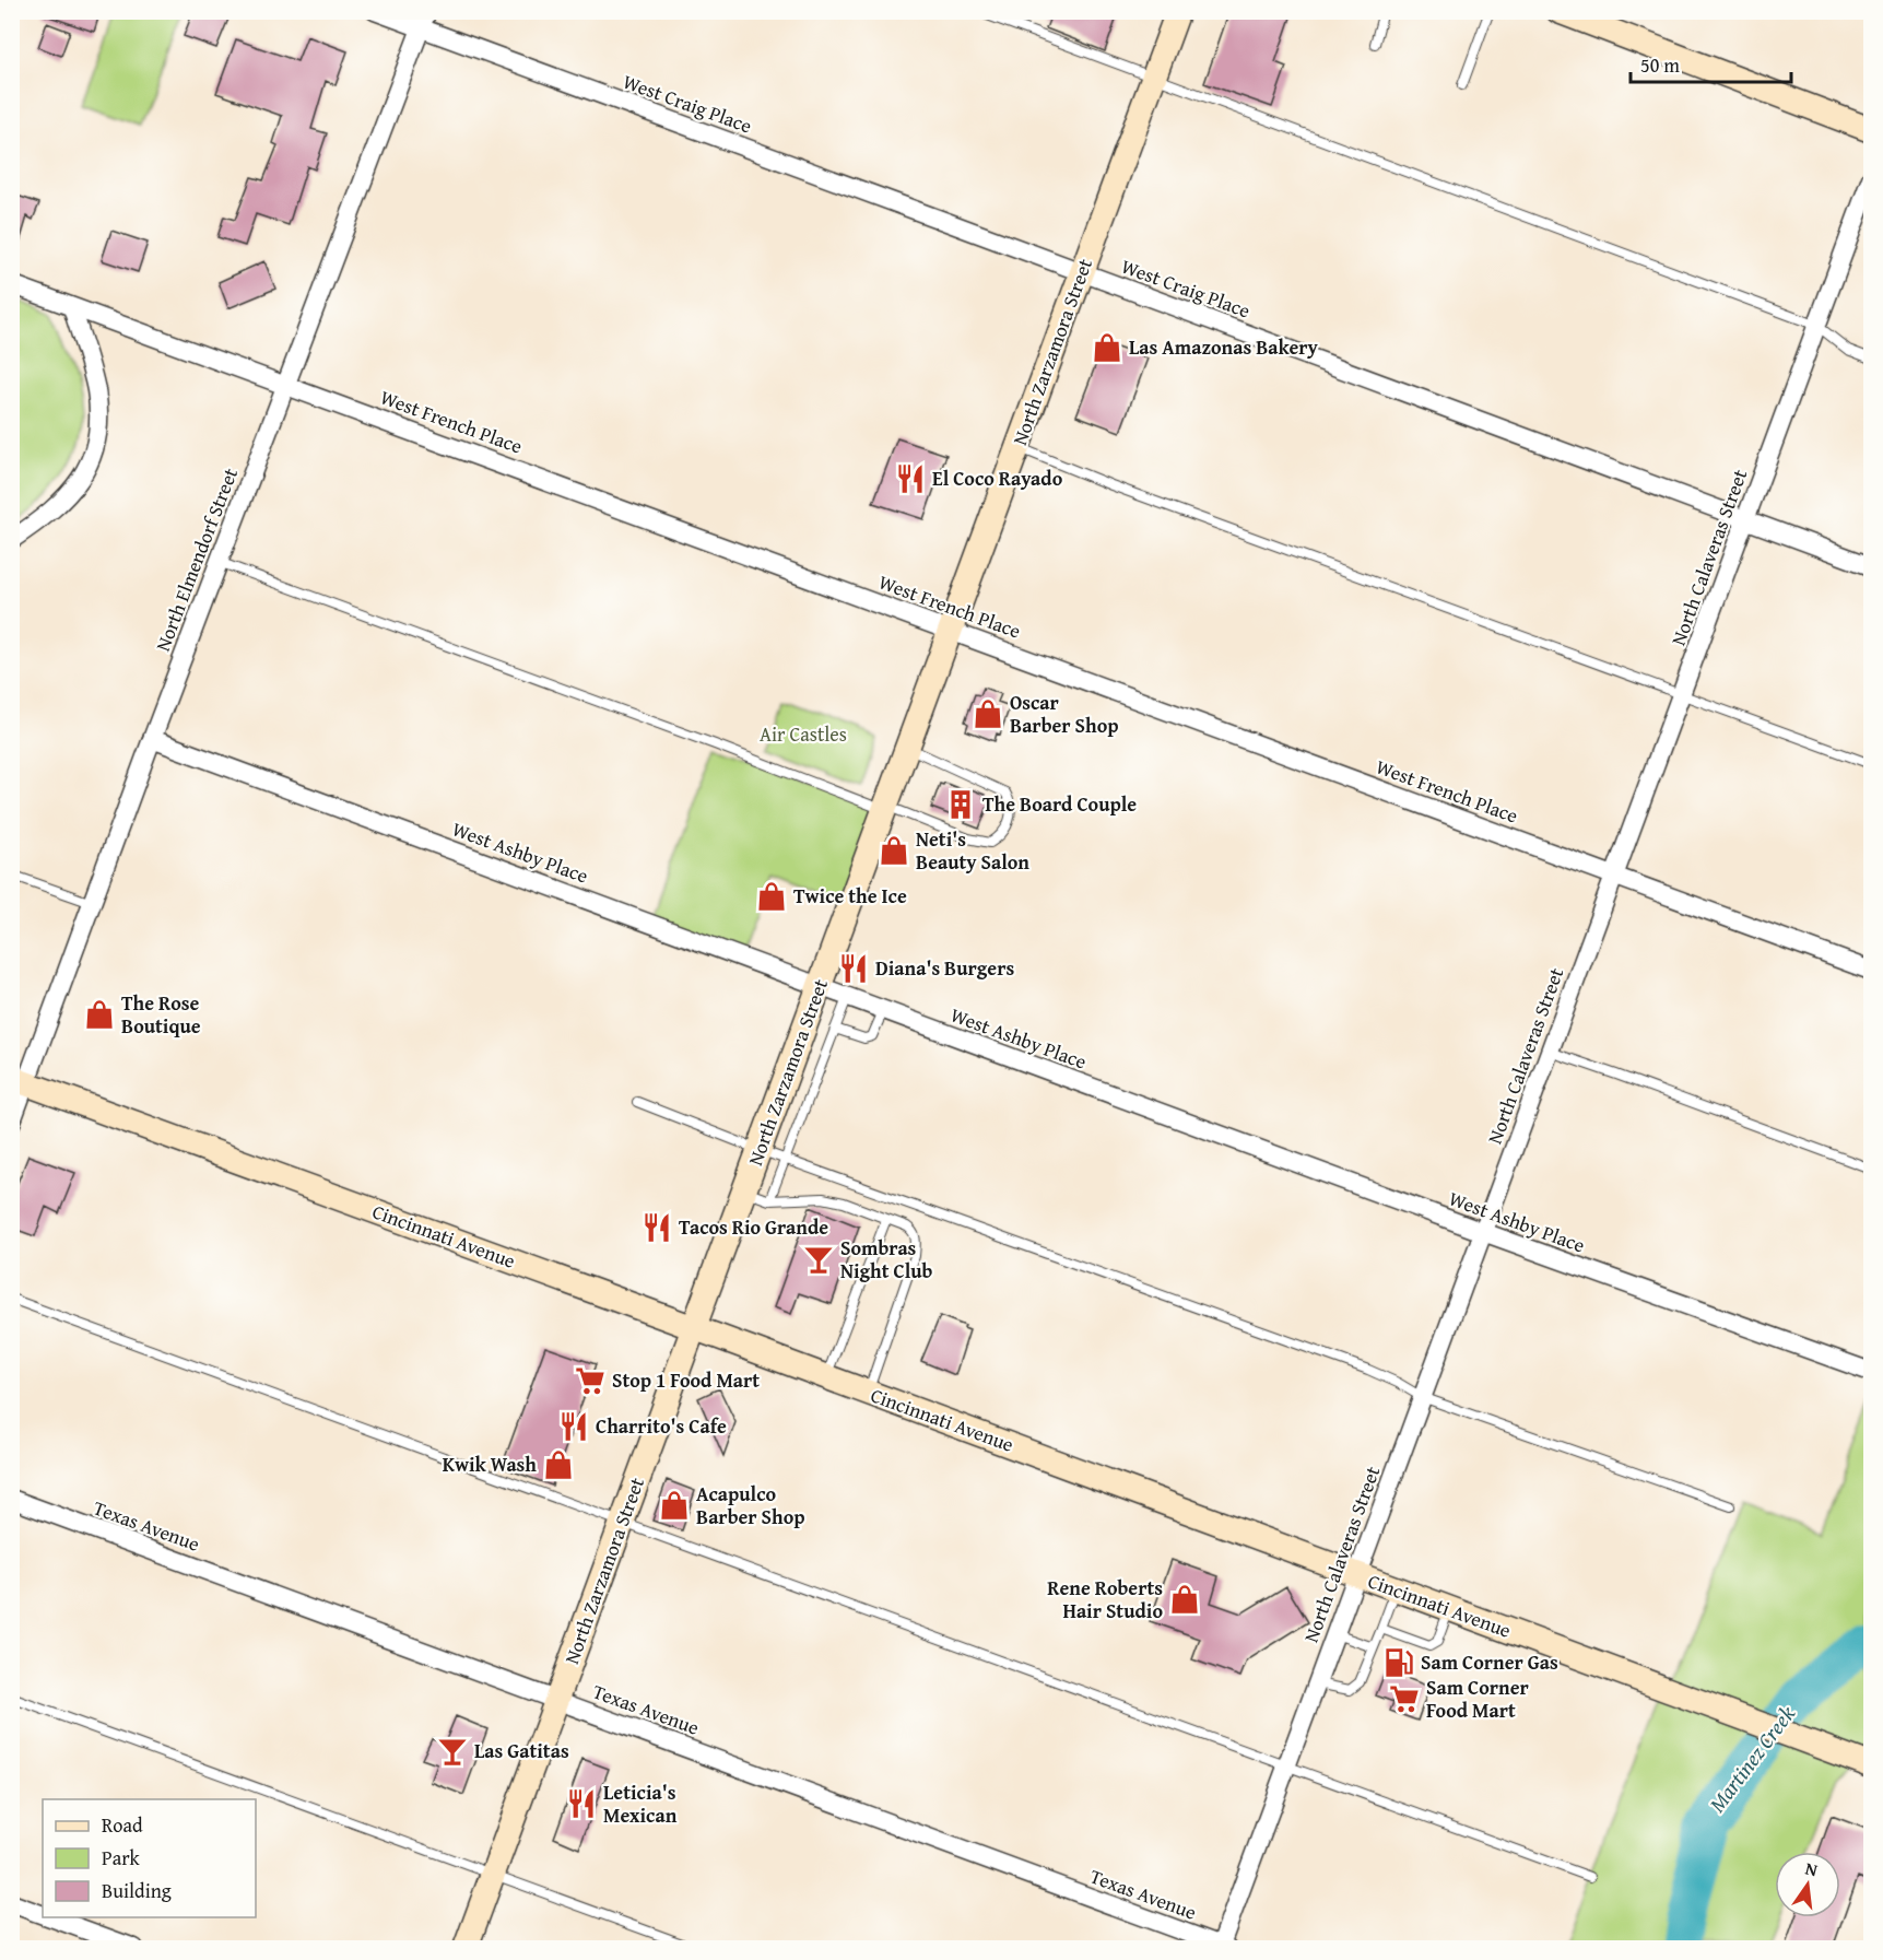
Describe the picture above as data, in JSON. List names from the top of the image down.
{
  "streets": {
    "street": [
      "West Craig Place",
      "North Zarzamora Street",
      "West French Place",
      "North Calaveras Street",
      "North Elmendorf Street",
      "West Ashby Place",
      "Cincinnati Avenue",
      "Texas Avenue"
    ]
  },
  "crossings": [
    ["West Craig Place", "North Zarzamora Street"],
    ["West Craig Place", "North Calaveras Street"],
    ["West Craig Place", "North Elmendorf Street"],
    ["North Zarzamora Street", "West French Place"],
    ["North Zarzamora Street", "West Ashby Place"],
    ["North Zarzamora Street", "Cincinnati Avenue"],
    ["North Zarzamora Street", "Texas Avenue"],
    ["West French Place", "North Calaveras Street"],
    ["West French Place", "North Elmendorf Street"],
    ["North Calaveras Street", "West Ashby Place"],
    ["North Calaveras Street", "Cincinnati Avenue"],
    ["North Calaveras Street", "Texas Avenue"],
    ["North Elmendorf Street", "West Ashby Place"],
    ["North Elmendorf Street", "Cincinnati Avenue"]
  ],
  "water": ["Martinez Creek"],
  "parks": ["Air Castles"],
  "places": {
    "shop": [
      "Las Amazonas Bakery",
      "Oscar Barber Shop",
      "Neti's Beauty Salon",
      "Twice the Ice",
      "The Rose Boutique",
      "Kwik Wash",
      "Acapulco Barber Shop",
      "Rene Roberts Hair Studio"
    ],
    "restaurant": [
      "El Coco Rayado",
      "Diana's Burgers",
      "Tacos Rio Grande",
      "Charrito's Cafe",
      "Leticia's Mexican"
    ],
    "building": ["The Board Couple"],
    "bar": ["Sombras Night Club", "Las Gatitas"],
    "supermarket": ["Stop 1 Food Mart", "Sam Corner Food Mart"],
    "fuel station": ["Sam Corner Gas"]
  },
  "legend": ["Road", "Park", "Building"],
  "scale_bar": "50 m",
  "north": "top"
}
